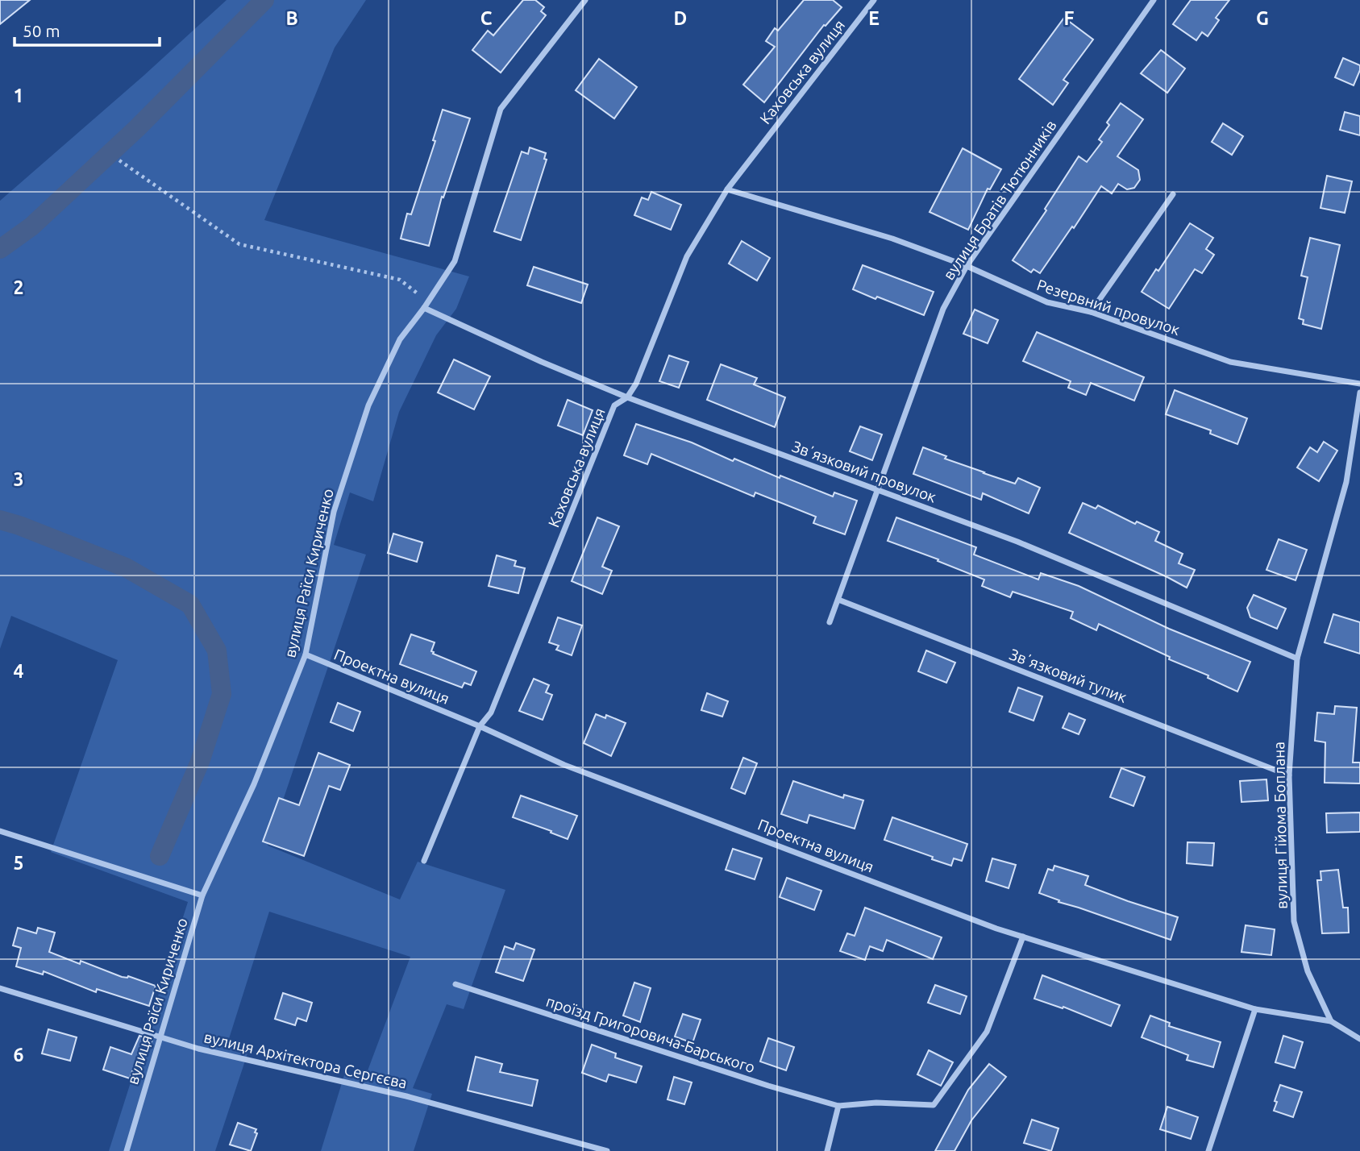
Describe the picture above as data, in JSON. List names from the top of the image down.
{
  "streets": {
    "street": [
      "Каховська вулиця",
      "вулиця Братів Тютюнників",
      "Резервний провулок",
      "Звʼязковий провулок",
      "вулиця Раїси Кириченко",
      "Звʼязковий тупик",
      "Проектна вулиця",
      "вулиця Гійома Боплана",
      "проїзд Григоровича-Барського",
      "вулиця Архітектора Сергєєва"
    ]
  },
  "crossings": [
    ["Каховська вулиця", "Резервний провулок"],
    ["Каховська вулиця", "Звʼязковий провулок"],
    ["Каховська вулиця", "Проектна вулиця"],
    ["вулиця Братів Тютюнників", "Резервний провулок"],
    ["вулиця Братів Тютюнників", "Звʼязковий провулок"],
    ["вулиця Братів Тютюнників", "Звʼязковий тупик"],
    ["Звʼязковий провулок", "вулиця Раїси Кириченко"],
    ["Звʼязковий провулок", "вулиця Гійома Боплана"],
    ["вулиця Раїси Кириченко", "Проектна вулиця"],
    ["вулиця Раїси Кириченко", "вулиця Архітектора Сергєєва"],
    ["Звʼязковий тупик", "вулиця Гійома Боплана"],
    ["Проектна вулиця", "вулиця Гійома Боплана"]
  ],
  "scale_bar": "50 m",
  "grid": {
    "columns": [
      "B",
      "C",
      "D",
      "E",
      "F",
      "G"
    ],
    "rows": [
      "1",
      "2",
      "3",
      "4",
      "5",
      "6"
    ]
  }
}
